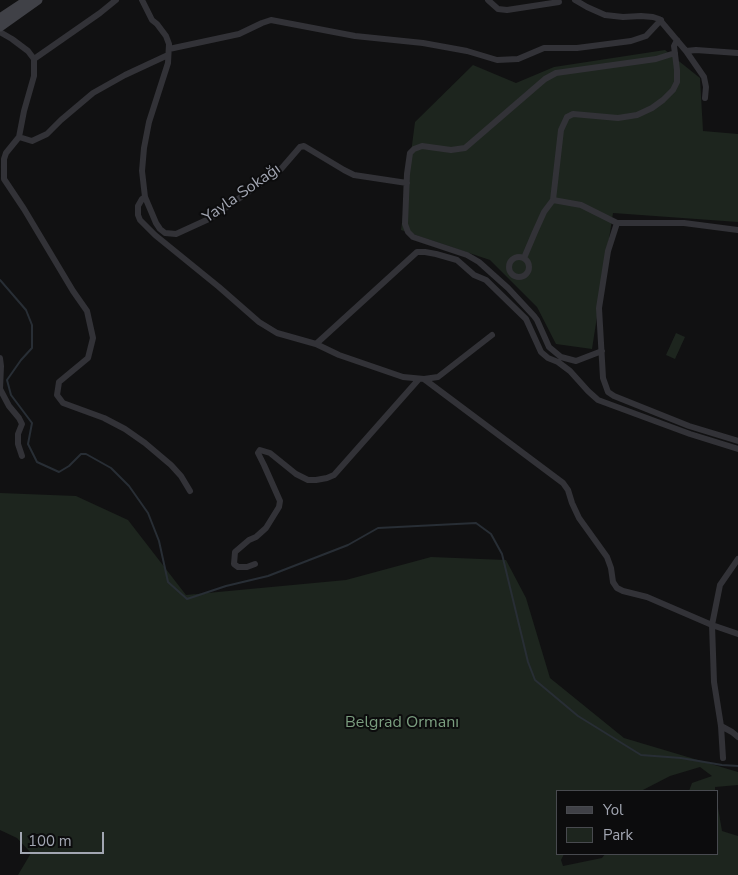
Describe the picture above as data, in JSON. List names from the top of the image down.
{
  "streets": {
    "street": ["Yayla Sokağı"]
  },
  "parks": ["Belgrad Ormanı"],
  "legend": ["Yol", "Park"],
  "scale_bar": "100 m"
}
